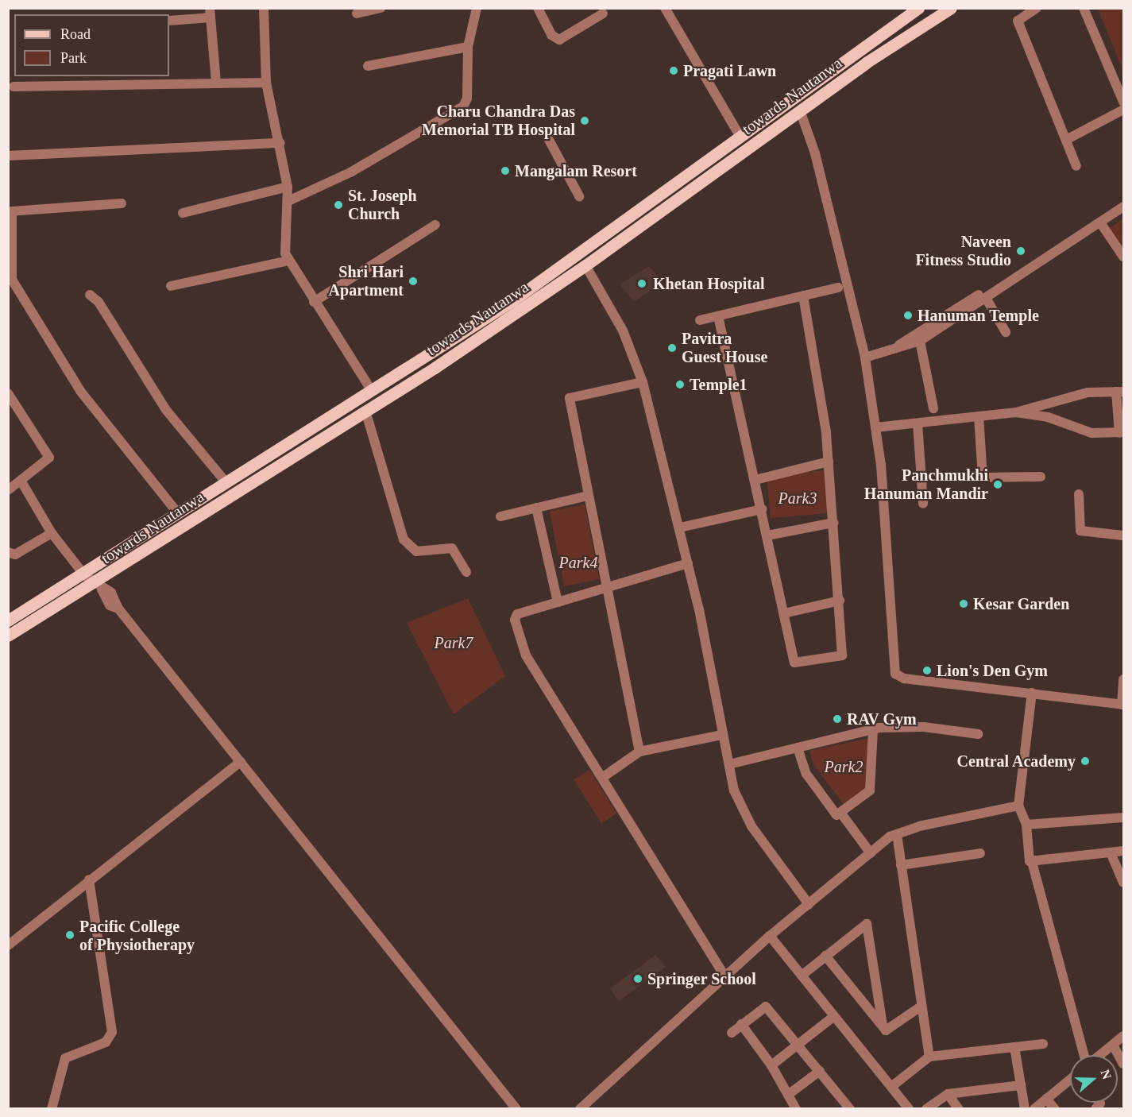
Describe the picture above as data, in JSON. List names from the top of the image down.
{
  "streets": {
    "main road": ["towards Nautanwa"]
  },
  "parks": [
    "Park3",
    "Park4",
    "Park7",
    "Park2"
  ],
  "places": [
    "Pragati Lawn",
    "Charu Chandra Das Memorial TB Hospital",
    "Mangalam Resort",
    "St. Joseph Church",
    "Naveen Fitness Studio",
    "Shri Hari Apartment",
    "Khetan Hospital",
    "Hanuman Temple",
    "Pavitra Guest House",
    "Temple1",
    "Panchmukhi Hanuman Mandir",
    "Kesar Garden",
    "Lion's Den Gym",
    "RAV Gym",
    "Central Academy",
    "Pacific College of Physiotherapy",
    "Springer School"
  ],
  "legend": ["Road", "Park"],
  "north": "right"
}
